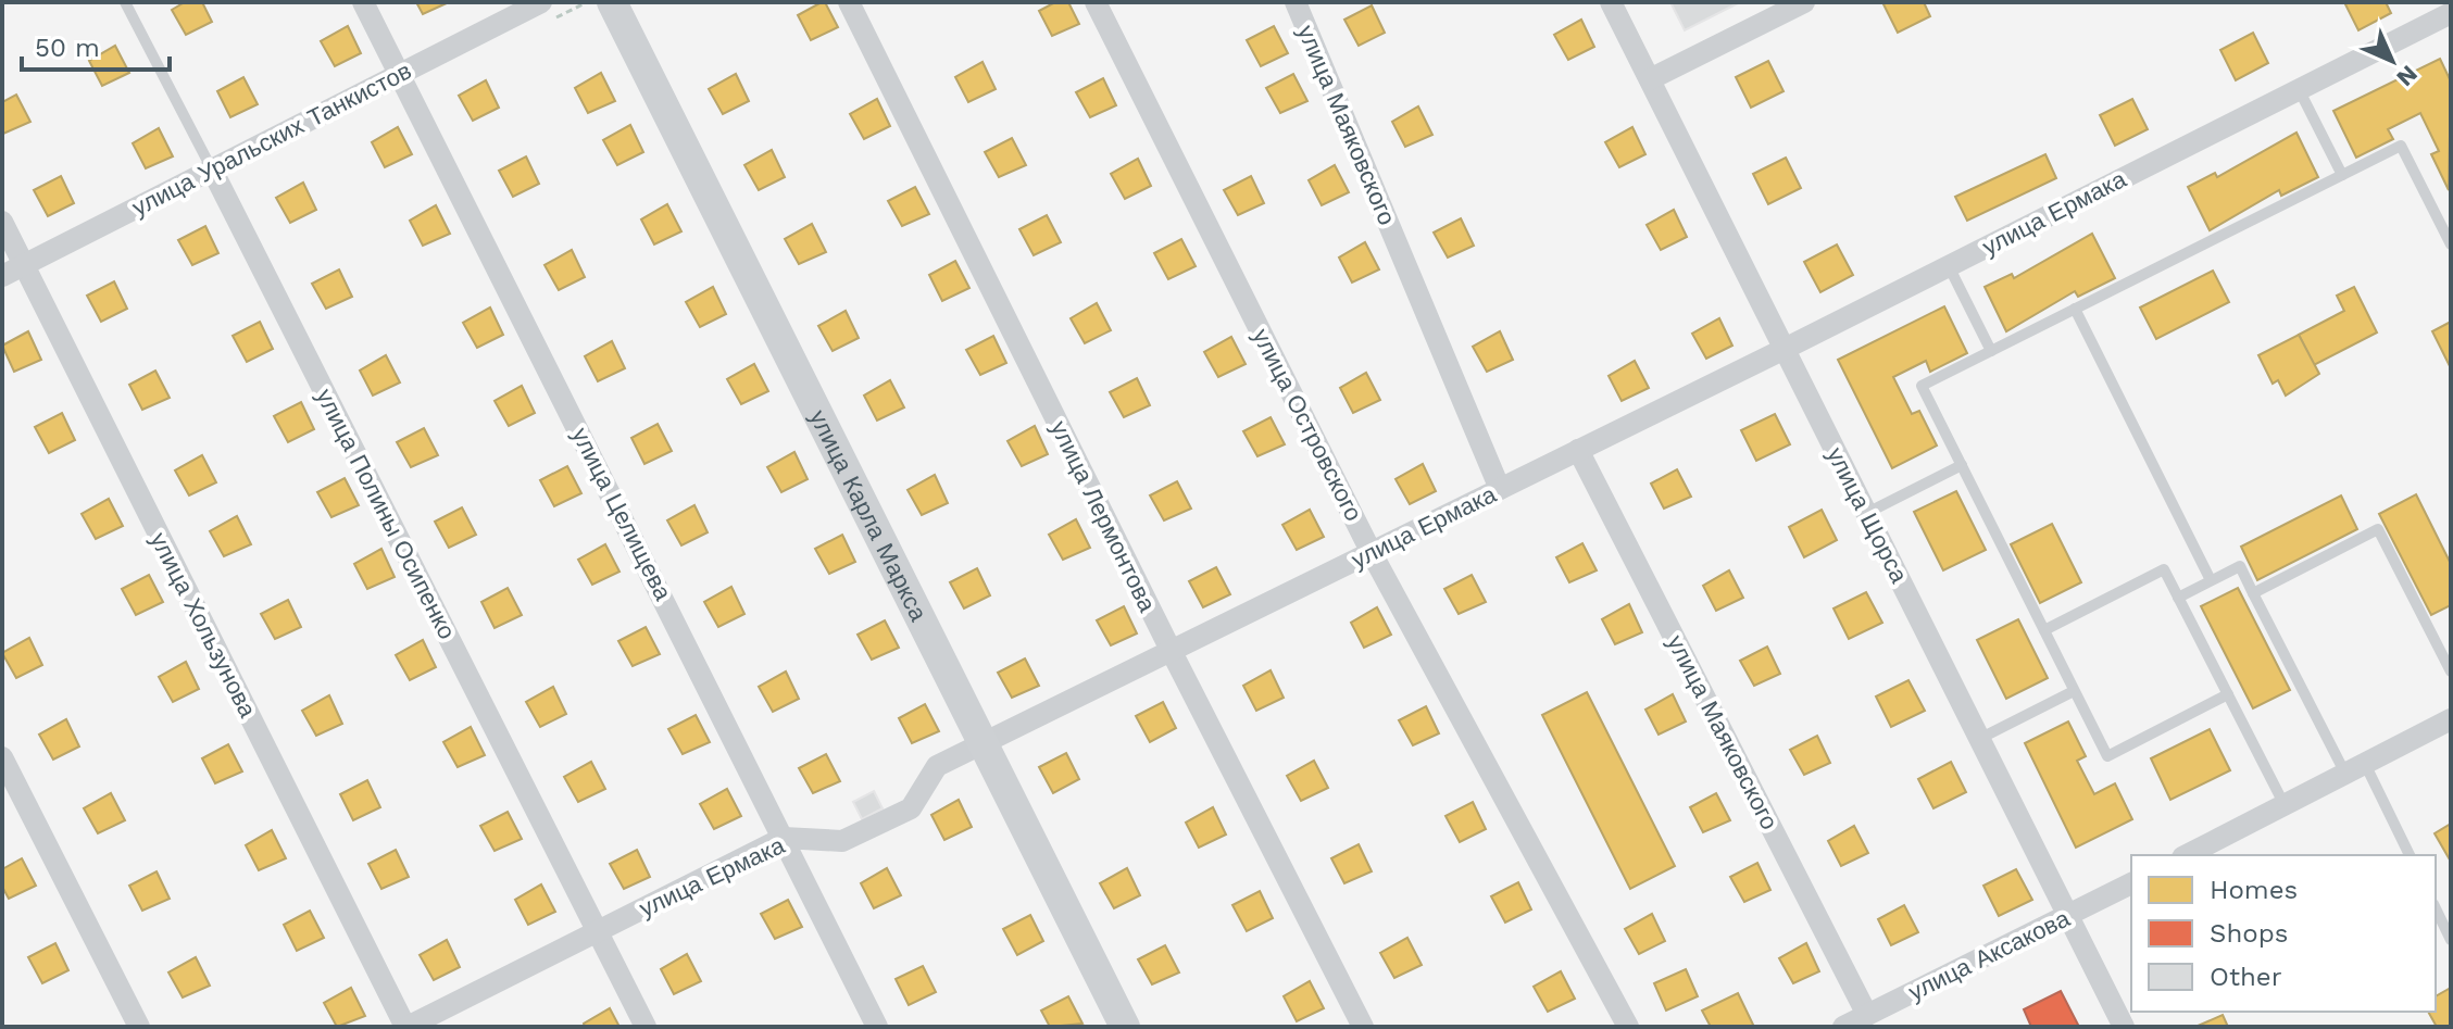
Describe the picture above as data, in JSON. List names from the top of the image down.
{
  "streets": {
    "main road": ["улица Карла Маркса"],
    "street": [
      "улица Маяковского",
      "улица Уральских Танкистов",
      "улица Ермака",
      "улица Островского",
      "улица Полины Осипенко",
      "улица Целищева",
      "улица Щорса",
      "улица Лермонтова",
      "улица Хользунова",
      "улица Аксакова"
    ]
  },
  "crossings": [
    ["улица Маяковского", "улица Ермака"],
    ["улица Маяковского", "улица Аксакова"],
    ["улица Уральских Танкистов", "улица Полины Осипенко"],
    ["улица Уральских Танкистов", "улица Целищева"],
    ["улица Уральских Танкистов", "улица Хользунова"],
    ["улица Ермака", "улица Островского"],
    ["улица Ермака", "улица Полины Осипенко"],
    ["улица Ермака", "улица Целищева"],
    ["улица Ермака", "улица Карла Маркса"],
    ["улица Ермака", "улица Щорса"],
    ["улица Ермака", "улица Лермонтова"],
    ["улица Ермака", "улица Хользунова"],
    ["улица Щорса", "улица Аксакова"]
  ],
  "legend": ["Homes", "Shops", "Other"],
  "scale_bar": "50 m",
  "north": "bottom right"
}
